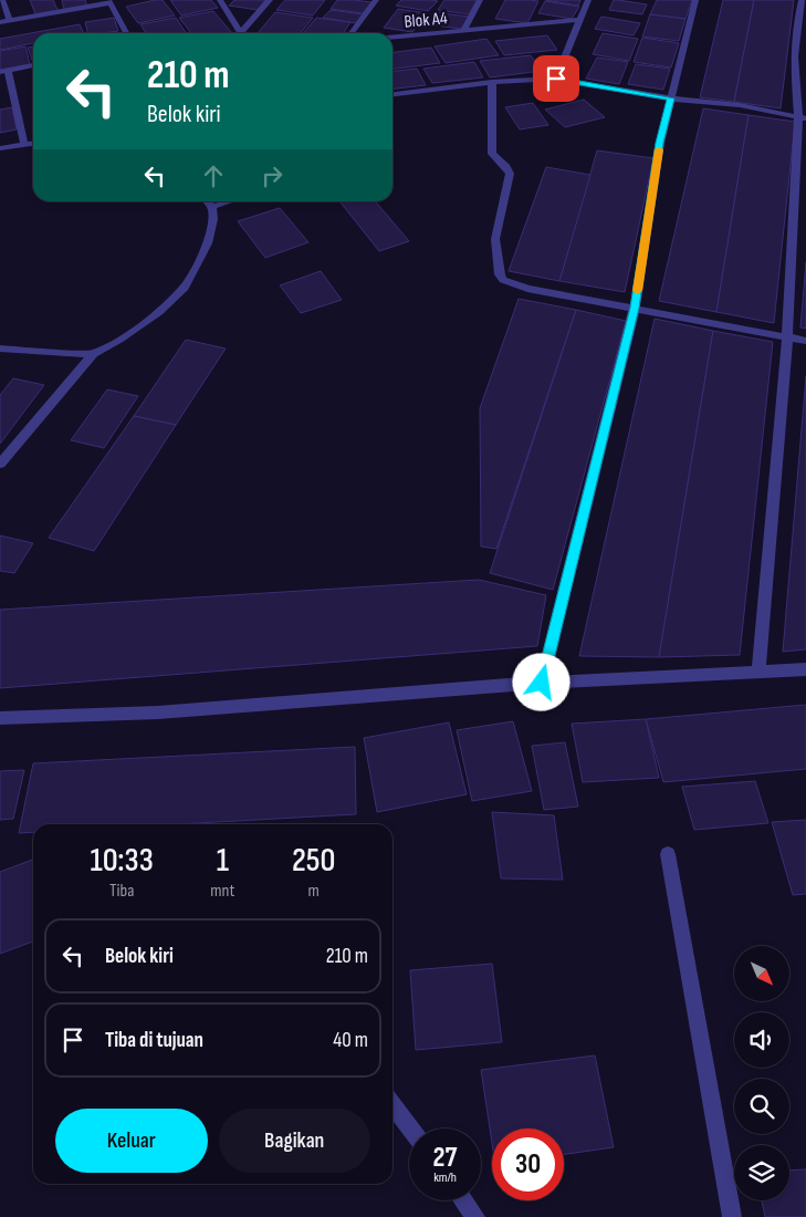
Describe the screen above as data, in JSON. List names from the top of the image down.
{
  "streets": {
    "street": ["Blok A4"]
  },
  "north": "bottom right",
  "page": {
    "turn": ["210 m", "Belok kiri"],
    "eta": [
      "10:33",
      "Tiba",
      "1",
      "mnt",
      "250",
      "m"
    ],
    "list": [
      {
        "name": "Belok kiri",
        "value": "210 m"
      },
      {
        "name": "Tiba di tujuan",
        "value": "40 m"
      }
    ],
    "buttons": ["Keluar", "Bagikan"],
    "speed": "27 km/h",
    "limit": "30"
  }
}
